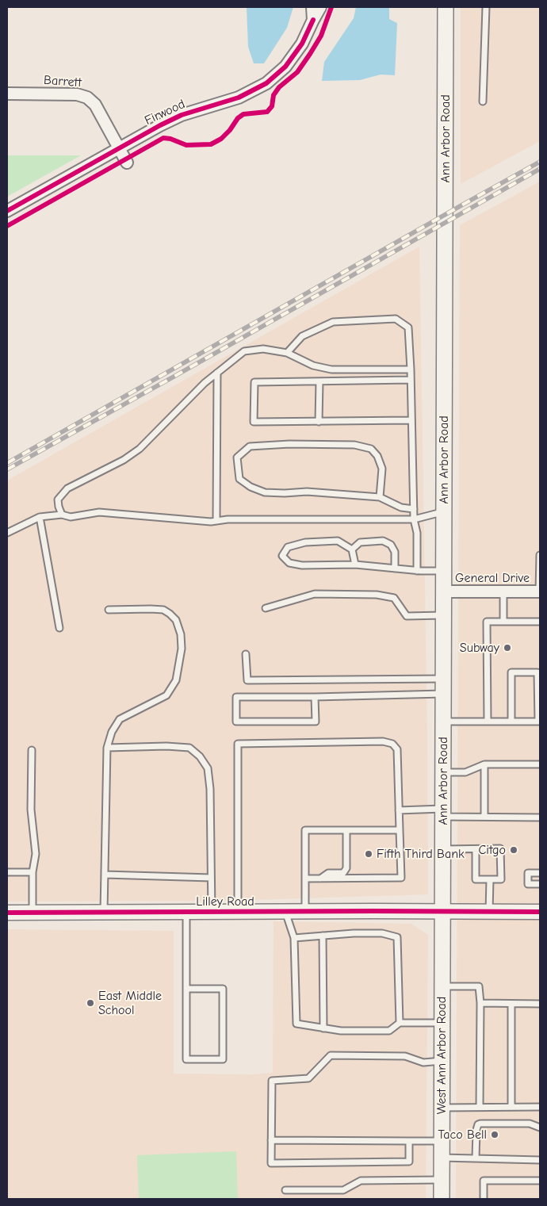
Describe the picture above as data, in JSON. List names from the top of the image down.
{
  "streets": {
    "main road": ["Ann Arbor Road", "West Ann Arbor Road"],
    "street": [
      "Barrett",
      "Firwood",
      "General Drive",
      "Lilley Road"
    ]
  },
  "crossings": [
    ["Barrett", "Firwood"],
    ["Ann Arbor Road", "General Drive"],
    ["Ann Arbor Road", "Lilley Road"],
    ["Ann Arbor Road", "West Ann Arbor Road"],
    ["Lilley Road", "West Ann Arbor Road"]
  ],
  "places": [
    "Subway",
    "Citgo",
    "Fifth Third Bank",
    "East Middle School",
    "Taco Bell"
  ]
}
